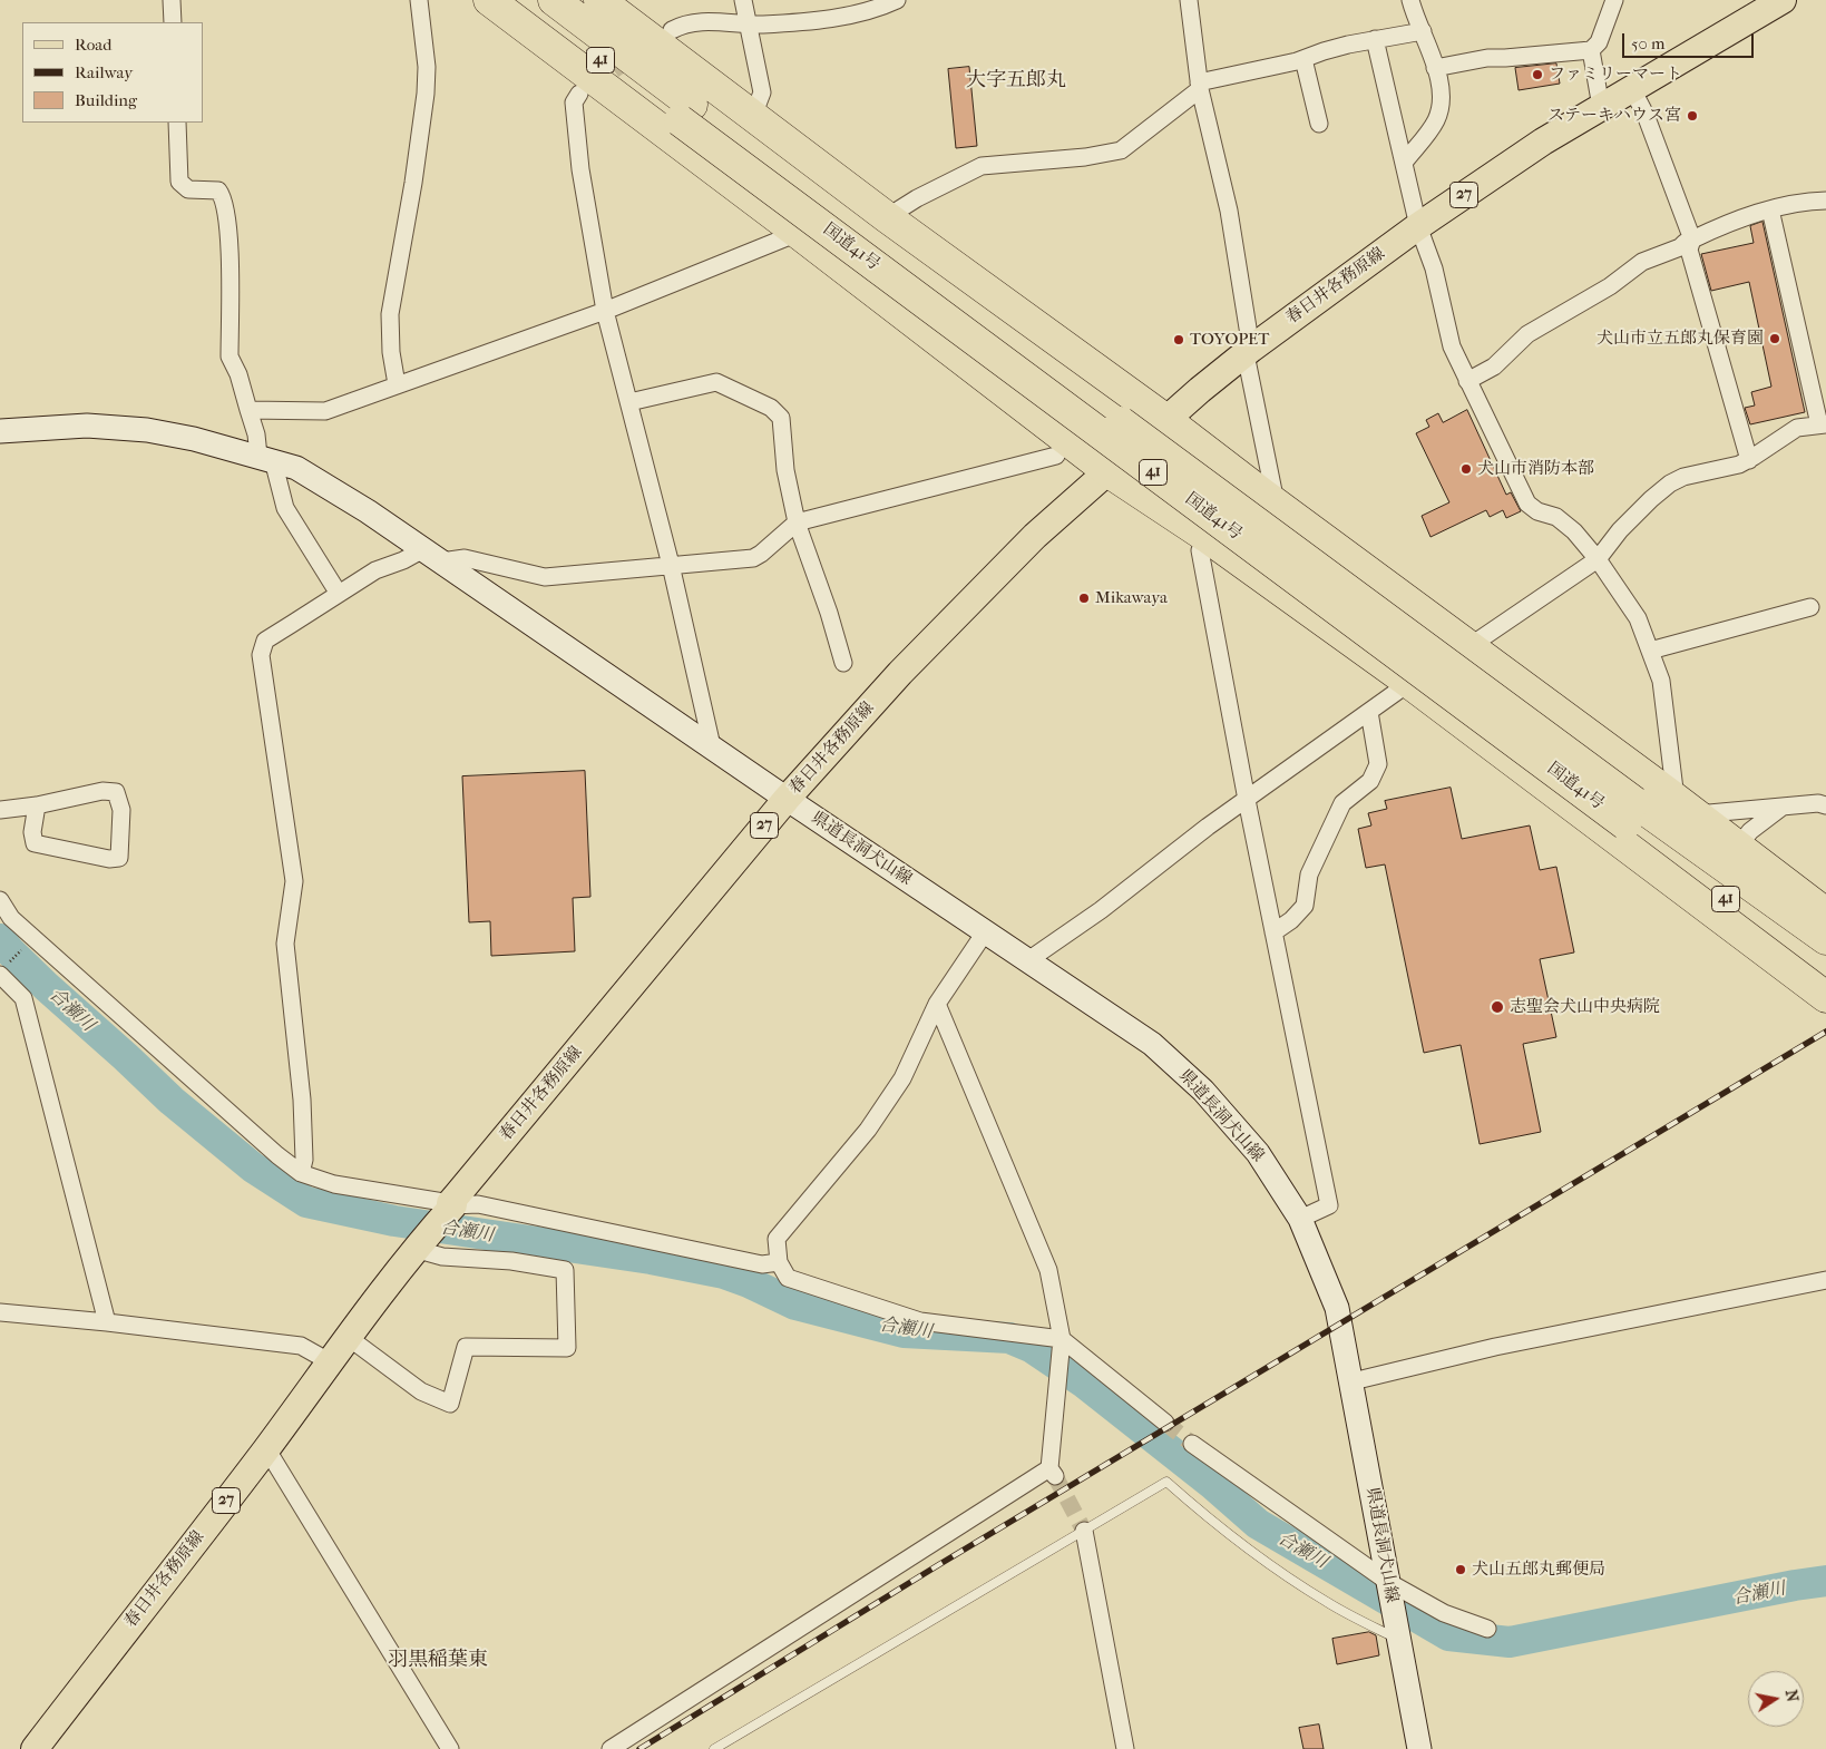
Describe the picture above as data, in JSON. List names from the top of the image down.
{
  "streets": {
    "highway": ["41", "国道41号"],
    "main road": ["27", "春日井各務原線", "県道長洞犬山線"]
  },
  "crossings": [
    ["春日井各務原線", "県道長洞犬山線"]
  ],
  "districts": ["大字五郎丸", "羽黒稲葉東"],
  "water": ["合瀬川"],
  "places": [
    "ファミリーマート",
    "ステーキハウス宮",
    "犬山市立五郎丸保育園",
    "TOYOPET",
    "犬山市消防本部",
    "Mikawaya",
    "志聖会犬山中央病院",
    "犬山五郎丸郵便局"
  ],
  "legend": ["Road", "Railway", "Building"],
  "scale_bar": "50 m",
  "north": "right"
}
